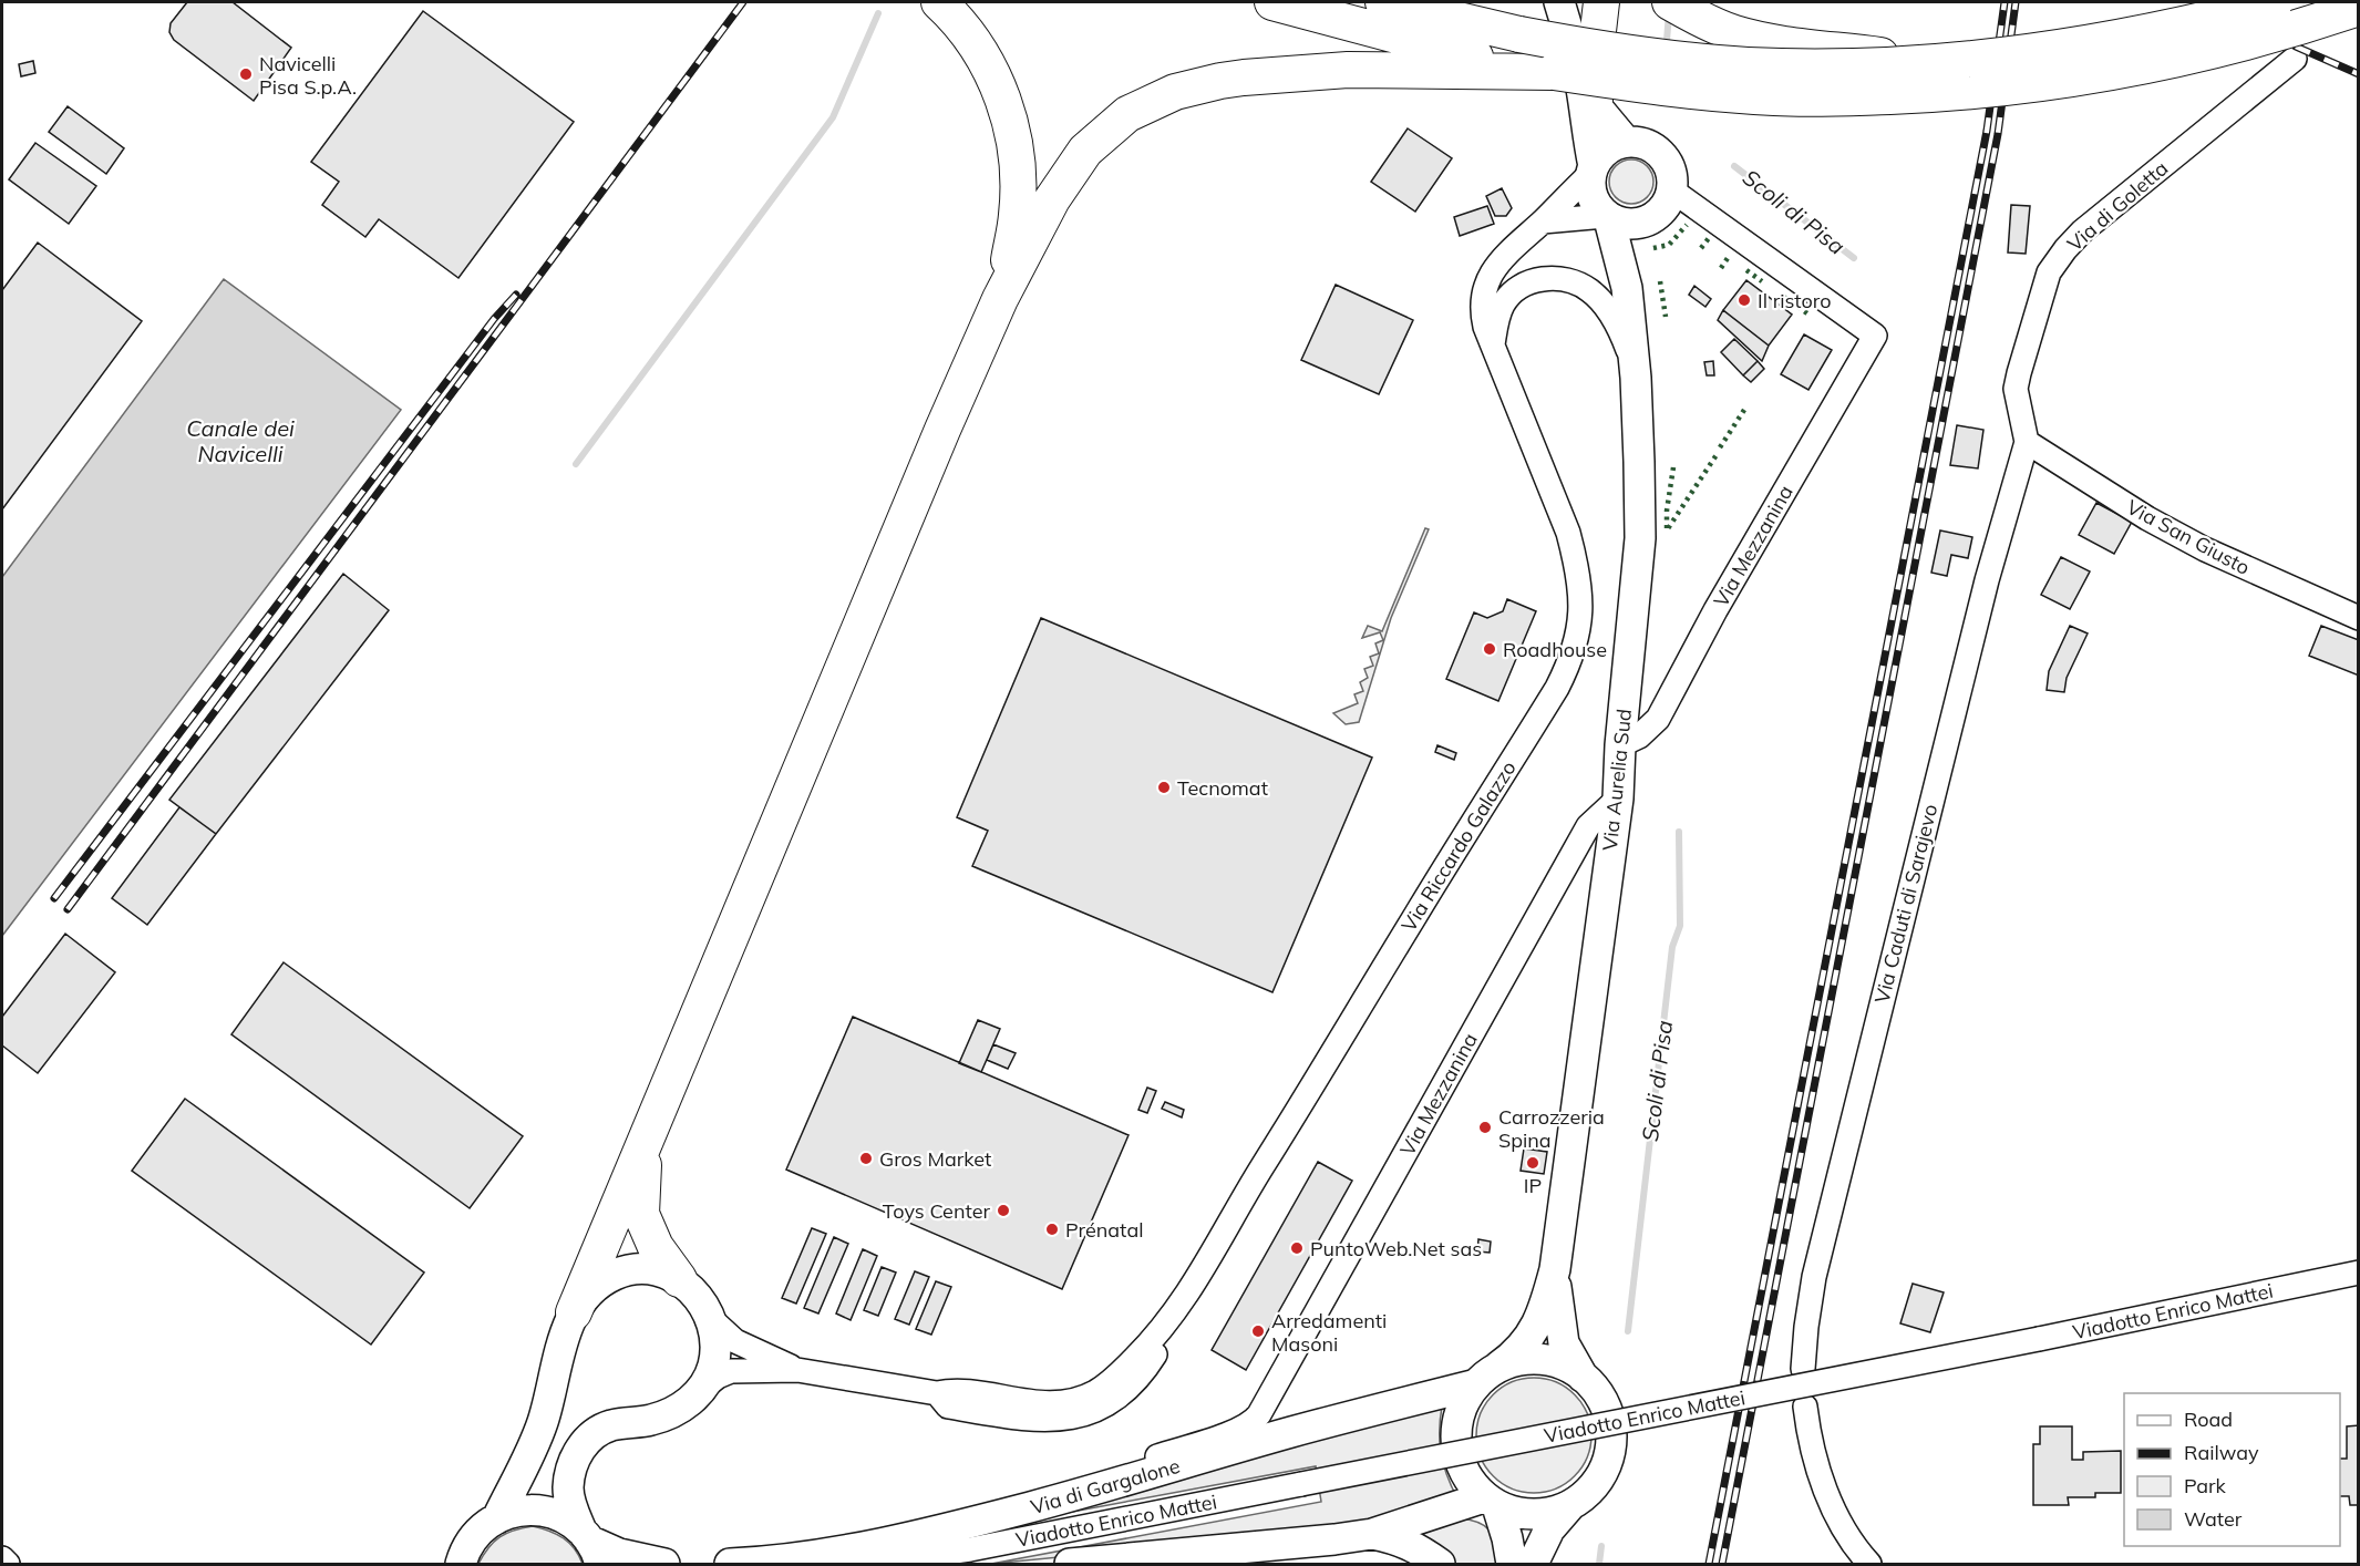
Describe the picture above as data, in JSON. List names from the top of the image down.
{
  "streets": {
    "main road": ["Via Aurelia Sud", "Via di Gargalone"],
    "street": [
      "Via di Goletta",
      "Via San Giusto",
      "Via Mezzanina",
      "Via Riccardo Galazzo",
      "Via Caduti di Sarajevo",
      "Viadotto Enrico Mattei"
    ]
  },
  "crossings": [
    ["Via di Goletta", "Via San Giusto"],
    ["Via di Goletta", "Via Caduti di Sarajevo"],
    ["Via San Giusto", "Via Caduti di Sarajevo"],
    ["Via Mezzanina", "Via Aurelia Sud"],
    ["Via Mezzanina", "Via Riccardo Galazzo"],
    ["Via Mezzanina", "Via di Gargalone"],
    ["Via Aurelia Sud", "Via di Gargalone"],
    ["Viadotto Enrico Mattei", "Via di Gargalone"]
  ],
  "water": ["Scoli di Pisa", "Canale dei Navicelli"],
  "places": [
    "Navicelli Pisa S.p.A.",
    "Il ristoro",
    "Roadhouse",
    "Tecnomat",
    "Carrozzeria Spina",
    "Gros Market",
    "IP",
    "Toys Center",
    "Prénatal",
    "PuntoWeb.Net sas",
    "Arredamenti Masoni"
  ],
  "legend": [
    "Road",
    "Railway",
    "Park",
    "Water"
  ]
}
